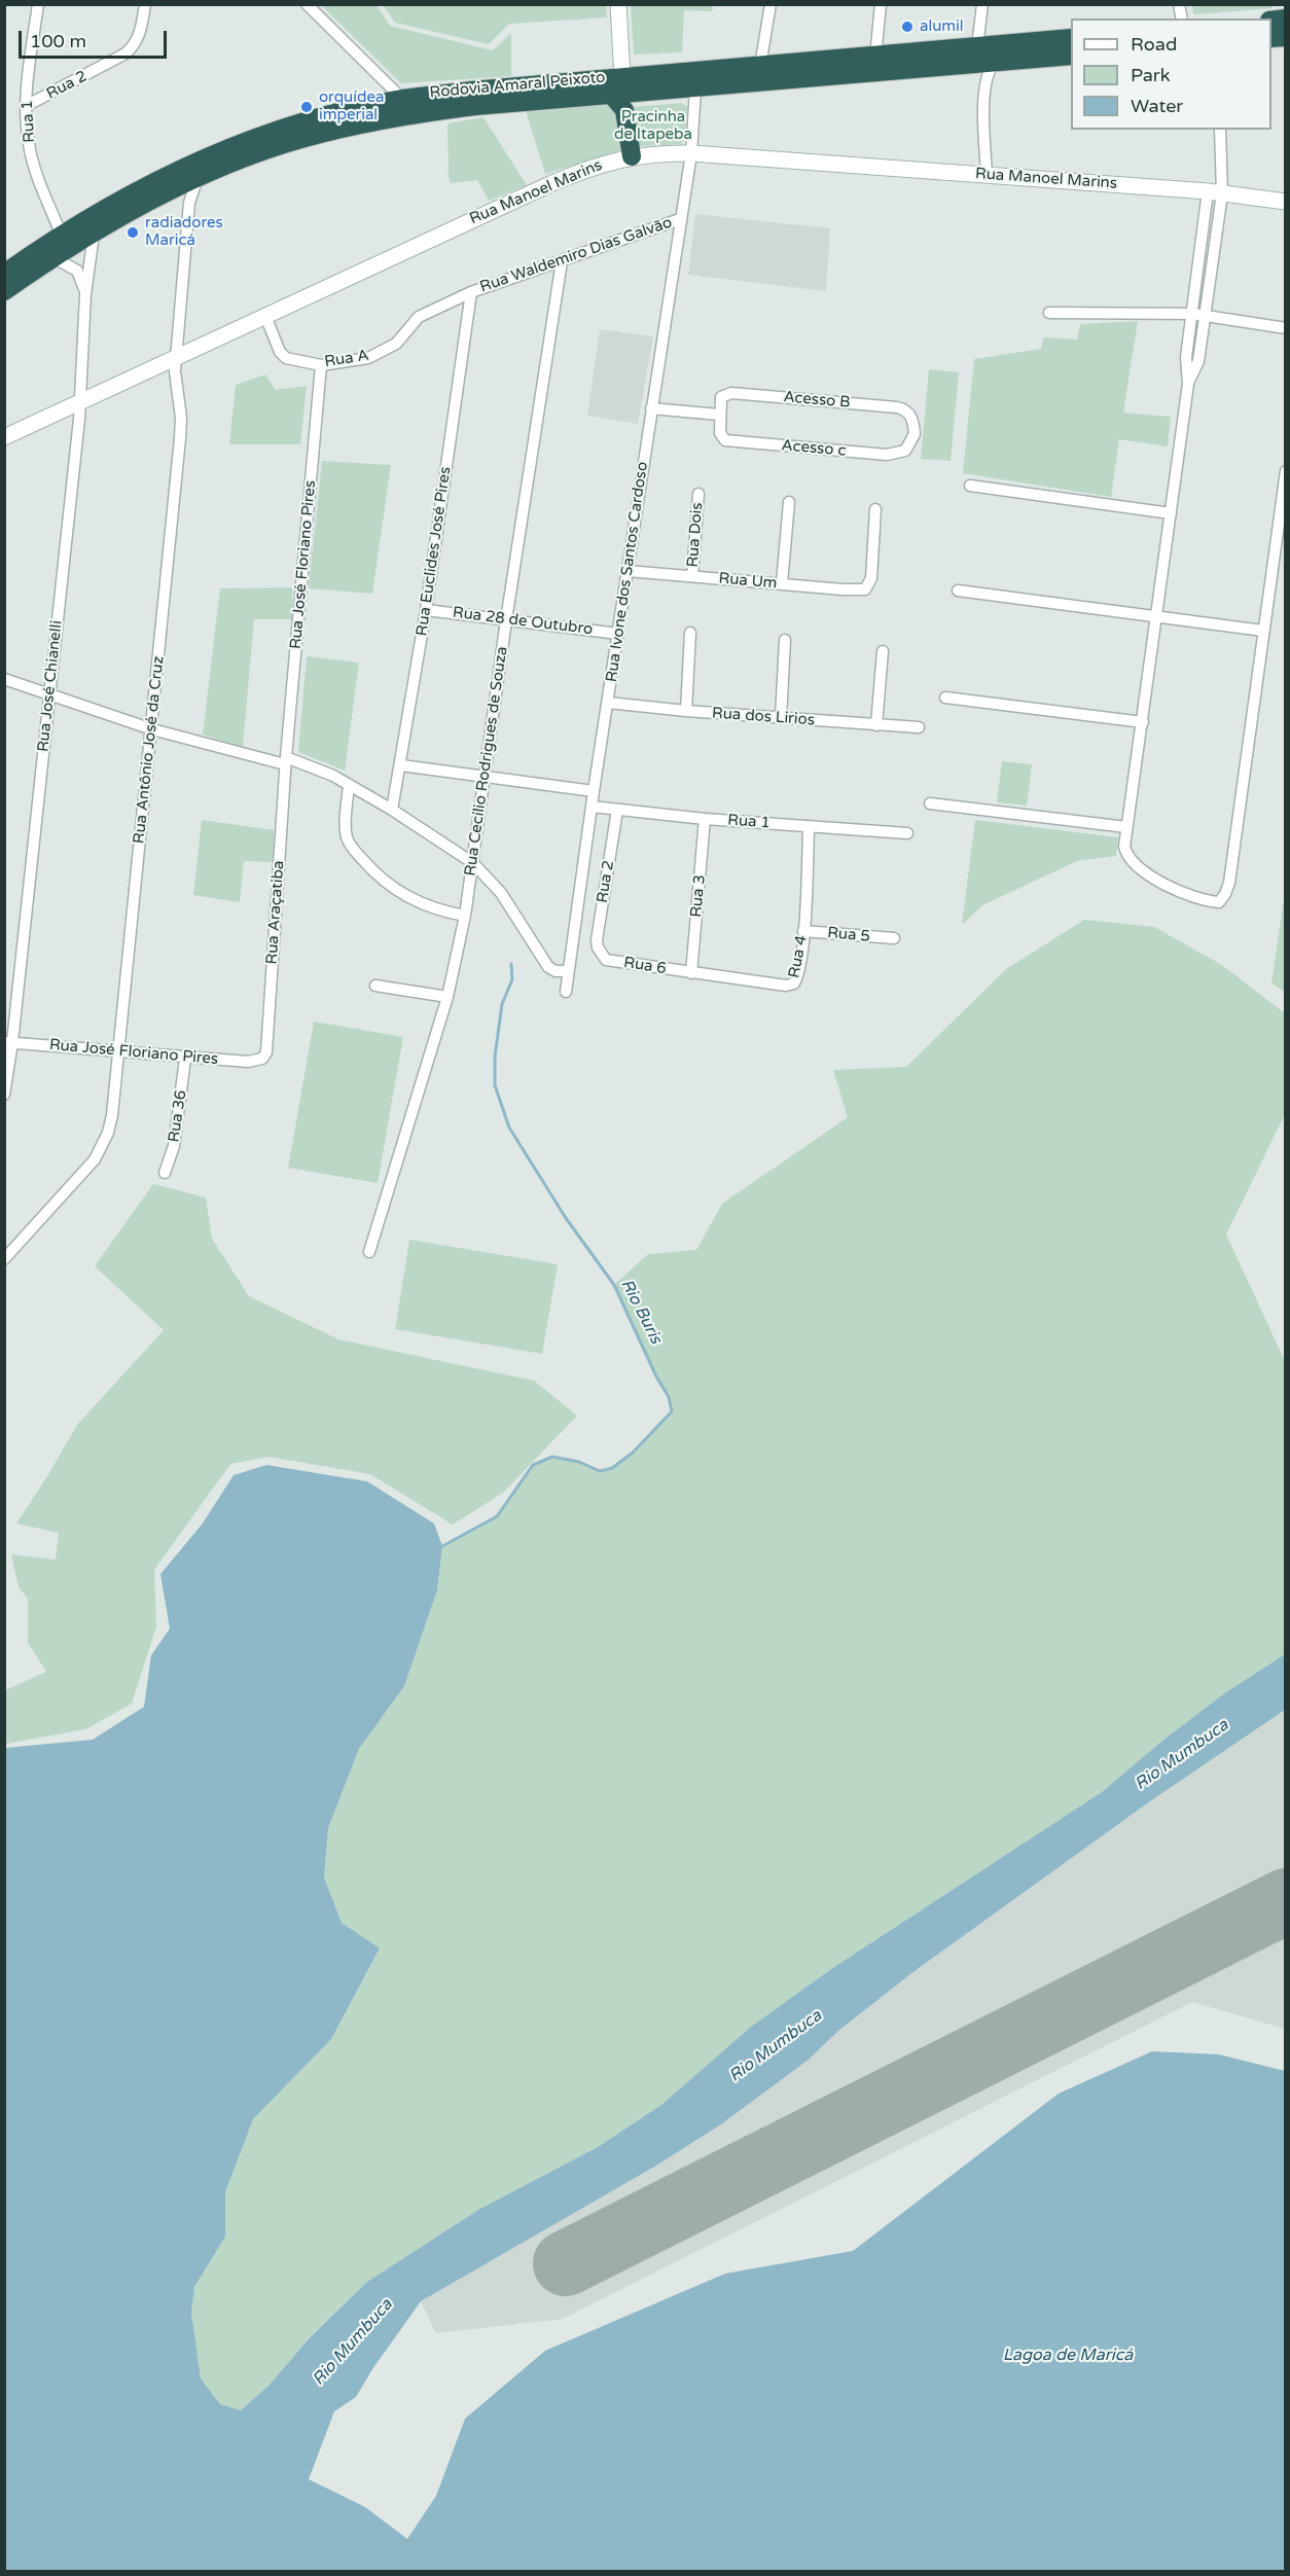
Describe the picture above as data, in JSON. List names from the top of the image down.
{
  "streets": {
    "highway": ["Rodovia Amaral Peixoto"],
    "main road": ["Rua Manoel Marins"],
    "street": [
      "Rua 2",
      "Rua 1",
      "Rua Waldemiro Dias Galvão",
      "Rua A",
      "Acesso B",
      "Acesso c",
      "Rua Dois",
      "Rua Euclides José Pires",
      "Rua José Floriano Pires",
      "Rua Ivone dos Santos Cardoso",
      "Rua Um",
      "Rua 28 de Outubro",
      "Rua José Chianelli",
      "Rua dos Lirios",
      "Rua Antônio José da Cruz",
      "Rua Cecílio Rodrigues de Souza",
      "Rua 3",
      "Rua Araçatiba",
      "Rua 5",
      "Rua 4",
      "Rua 6",
      "Rua 36"
    ]
  },
  "crossings": [
    ["Rua 2", "Rua 1"],
    ["Rua 2", "Rua 6"],
    ["Rodovia Amaral Peixoto", "Rua 1"],
    ["Rodovia Amaral Peixoto", "Rua Ivone dos Santos Cardoso"],
    ["Rodovia Amaral Peixoto", "Rua José Chianelli"],
    ["Rua 1", "Rua Ivone dos Santos Cardoso"],
    ["Rua 1", "Rua 3"],
    ["Rua 1", "Rua 4"],
    ["Rua Manoel Marins", "Rua A"],
    ["Rua Manoel Marins", "Rua Ivone dos Santos Cardoso"],
    ["Rua Manoel Marins", "Rua José Chianelli"],
    ["Rua Manoel Marins", "Rua Antônio José da Cruz"],
    ["Rua Waldemiro Dias Galvão", "Rua A"],
    ["Rua Waldemiro Dias Galvão", "Rua Euclides José Pires"],
    ["Rua Waldemiro Dias Galvão", "Rua Ivone dos Santos Cardoso"],
    ["Rua Waldemiro Dias Galvão", "Rua Cecílio Rodrigues de Souza"],
    ["Rua A", "Rua Euclides José Pires"],
    ["Rua A", "Rua José Floriano Pires"],
    ["Acesso B", "Acesso c"],
    ["Rua Dois", "Rua Um"],
    ["Rua Euclides José Pires", "Rua 28 de Outubro"],
    ["Rua José Floriano Pires", "Rua José Chianelli"],
    ["Rua José Floriano Pires", "Rua Antônio José da Cruz"],
    ["Rua José Floriano Pires", "Rua Araçatiba"],
    ["Rua José Floriano Pires", "Rua 36"],
    ["Rua Ivone dos Santos Cardoso", "Rua Um"],
    ["Rua Ivone dos Santos Cardoso", "Rua 28 de Outubro"],
    ["Rua Ivone dos Santos Cardoso", "Rua dos Lirios"],
    ["Rua 28 de Outubro", "Rua Cecílio Rodrigues de Souza"],
    ["Rua 3", "Rua 4"],
    ["Rua 3", "Rua 6"],
    ["Rua 5", "Rua 4"],
    ["Rua 4", "Rua 6"]
  ],
  "water": ["Rio Buris", "Rio Mumbuca", "Lagoa de Maricá"],
  "parks": ["Pracinha de Itapeba"],
  "places": ["alumil", "orquídea imperial", "radiadores Maricá"],
  "legend": ["Road", "Park", "Water"],
  "scale_bar": "100 m"
}
